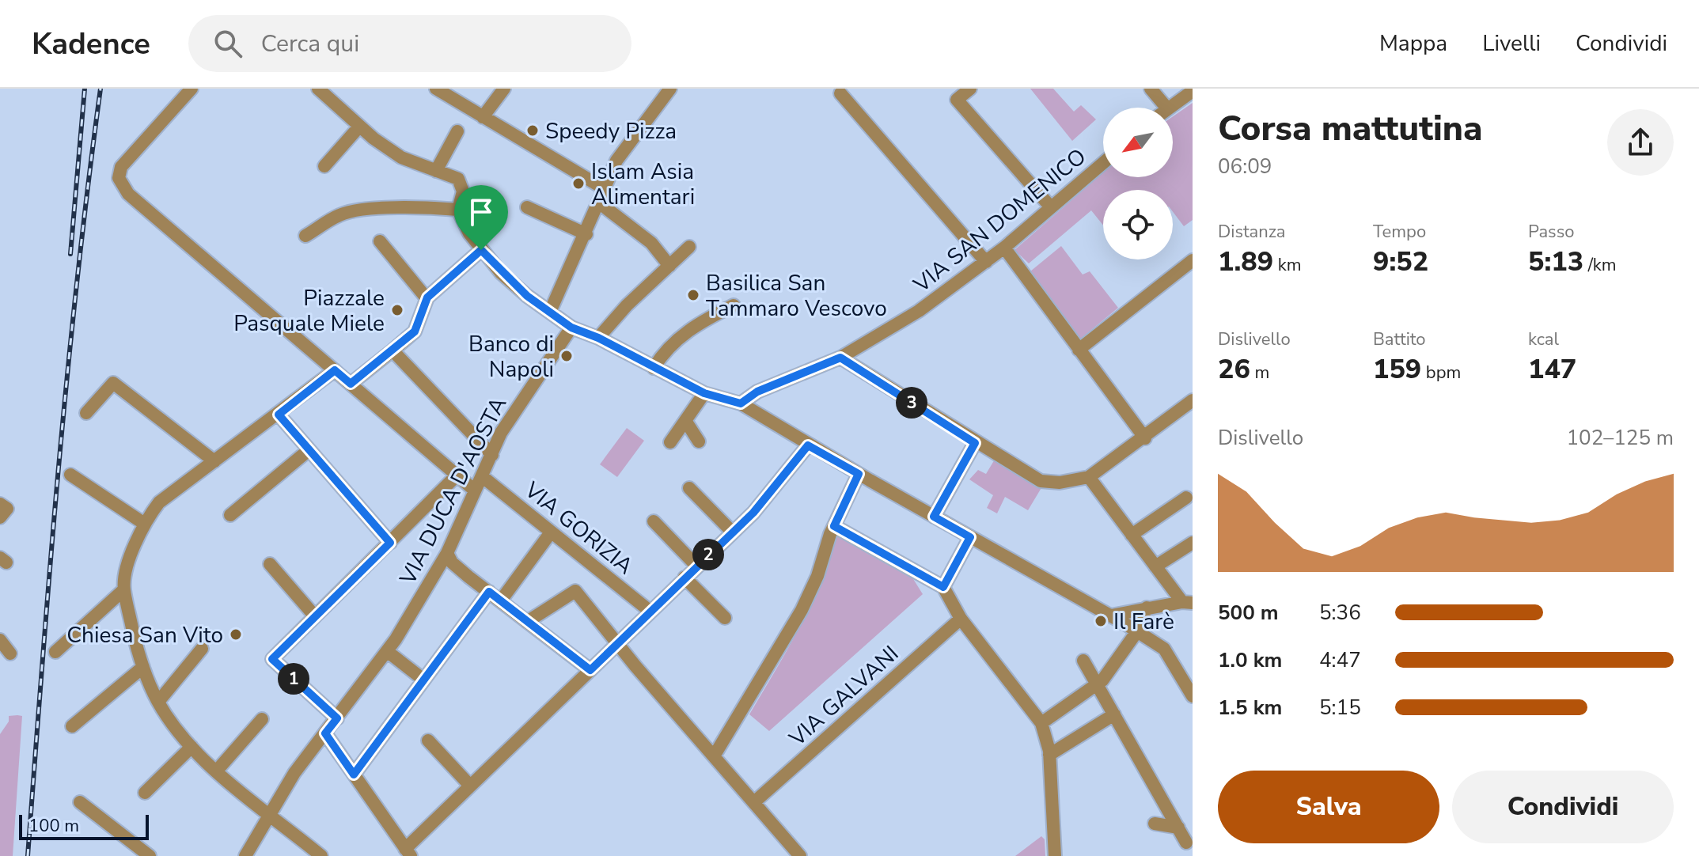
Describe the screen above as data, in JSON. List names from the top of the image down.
{
  "streets": {
    "street": [
      "VIA SAN DOMENICO",
      "VIA DUCA D'AOSTA",
      "VIA GORIZIA",
      "VIA GALVANI"
    ]
  },
  "crossings": [
    ["VIA DUCA D'AOSTA", "VIA GORIZIA"]
  ],
  "places": [
    "Speedy Pizza",
    "Islam Asia Alimentari",
    "Basilica San Tammaro Vescovo",
    "Piazzale Pasquale Miele",
    "Banco di Napoli",
    "Il Farè",
    "Chiesa San Vito"
  ],
  "scale_bar": "100 m",
  "north": "bottom left",
  "page": {
    "header": "Kadence",
    "search": "Cerca qui",
    "nav": ["Mappa", "Livelli", "Condividi"],
    "heading": ["Corsa mattutina", "06:09"],
    "stats": [
      ["Distanza", "1.89 km"],
      ["Tempo", "9:52"],
      ["Passo", "5:13 /km"],
      ["Dislivello", "26 m"],
      ["Battito", "159 bpm"],
      ["kcal", "147"]
    ],
    "pins": ["3", "2", "1"],
    "chart": ["Dislivello", "102–125 m"],
    "list": [
      {
        "name": "500 m",
        "note": "5:36"
      },
      {
        "name": "1.0 km",
        "note": "4:47"
      },
      {
        "name": "1.5 km",
        "note": "5:15"
      }
    ],
    "buttons": ["Salva", "Condividi"],
    "scale": "100 m"
  }
}
